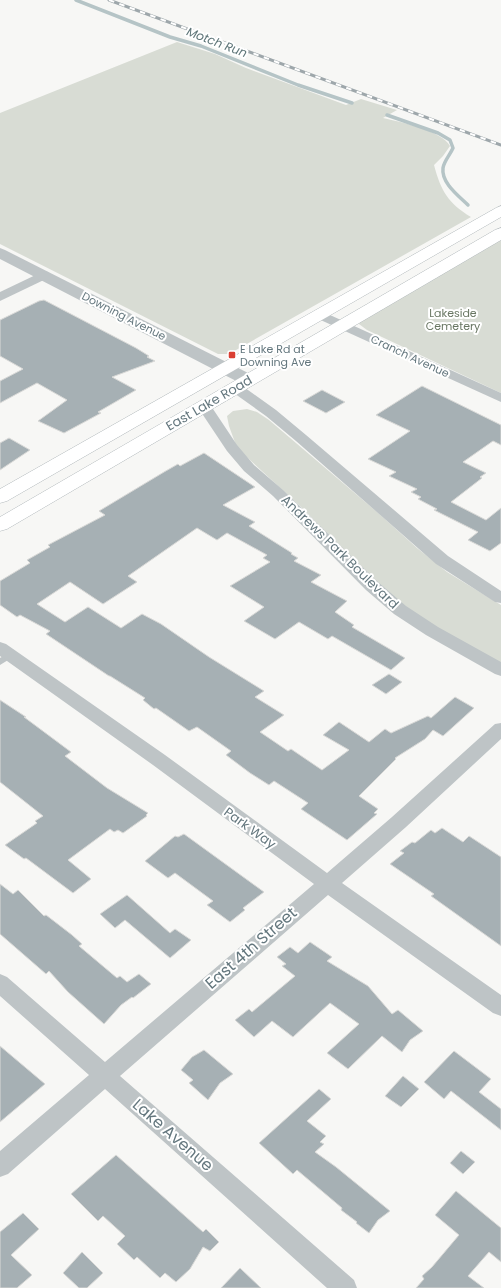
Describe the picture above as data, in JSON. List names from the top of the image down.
{
  "streets": {
    "main road": ["East Lake Road"],
    "street": [
      "Downing Avenue",
      "Cranch Avenue",
      "Andrews Park Boulevard",
      "Park Way",
      "East 4th Street",
      "Lake Avenue"
    ]
  },
  "crossings": [
    ["Downing Avenue", "East Lake Road"],
    ["Cranch Avenue", "East Lake Road"],
    ["East Lake Road", "Andrews Park Boulevard"],
    ["Park Way", "East 4th Street"],
    ["East 4th Street", "Lake Avenue"]
  ],
  "water": ["Motch Run"],
  "parks": ["Lakeside Cemetery"],
  "places": {
    "transit": ["E Lake Rd at Downing Ave"]
  }
}
